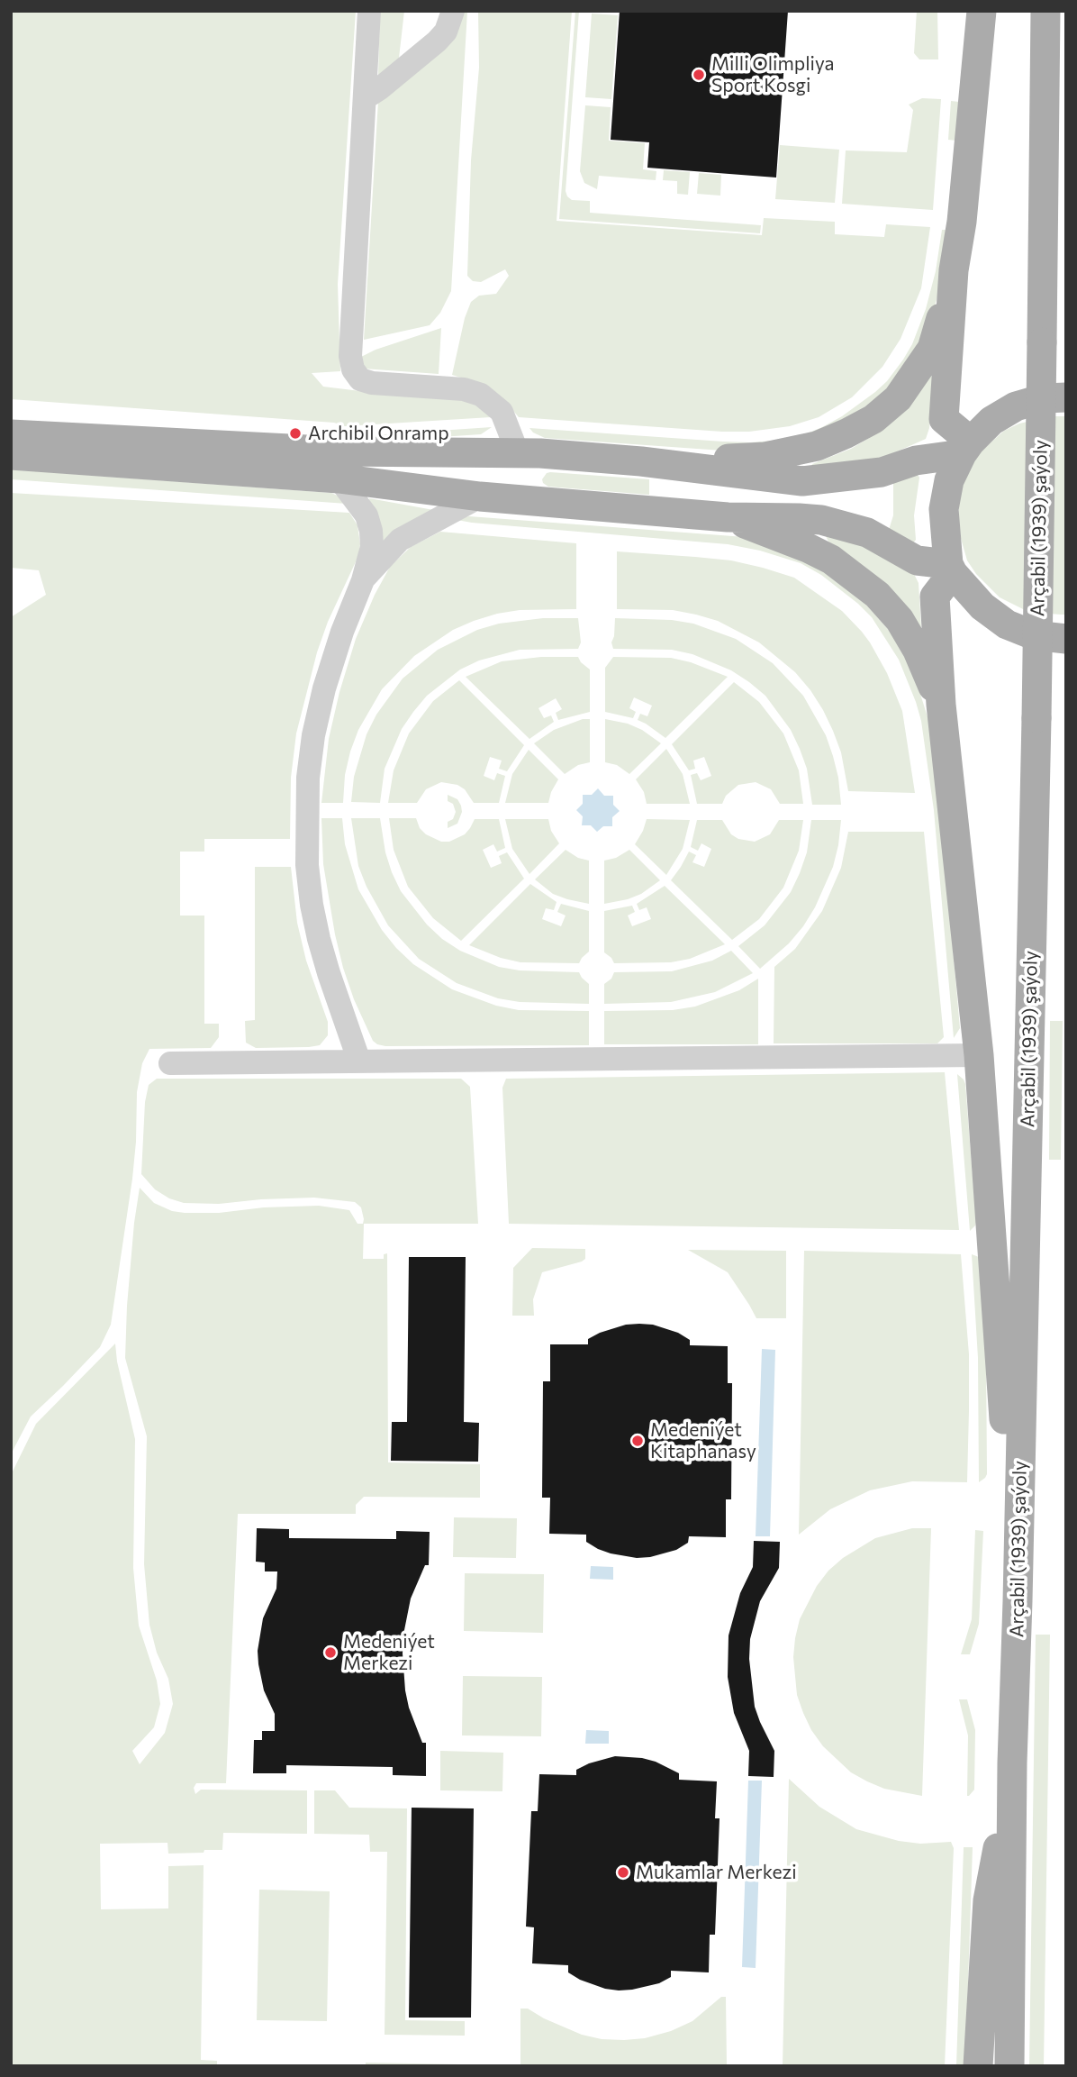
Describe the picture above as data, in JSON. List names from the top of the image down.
{
  "streets": {
    "main road": ["Arçabil (1939) şaýoly"]
  },
  "places": [
    "Milli Olimpliya Sport Kosgi",
    "Archibil Onramp",
    "Medeniýet Kitaphanasy",
    "Medeniýet Merkezi",
    "Mukamlar Merkezi"
  ]
}
